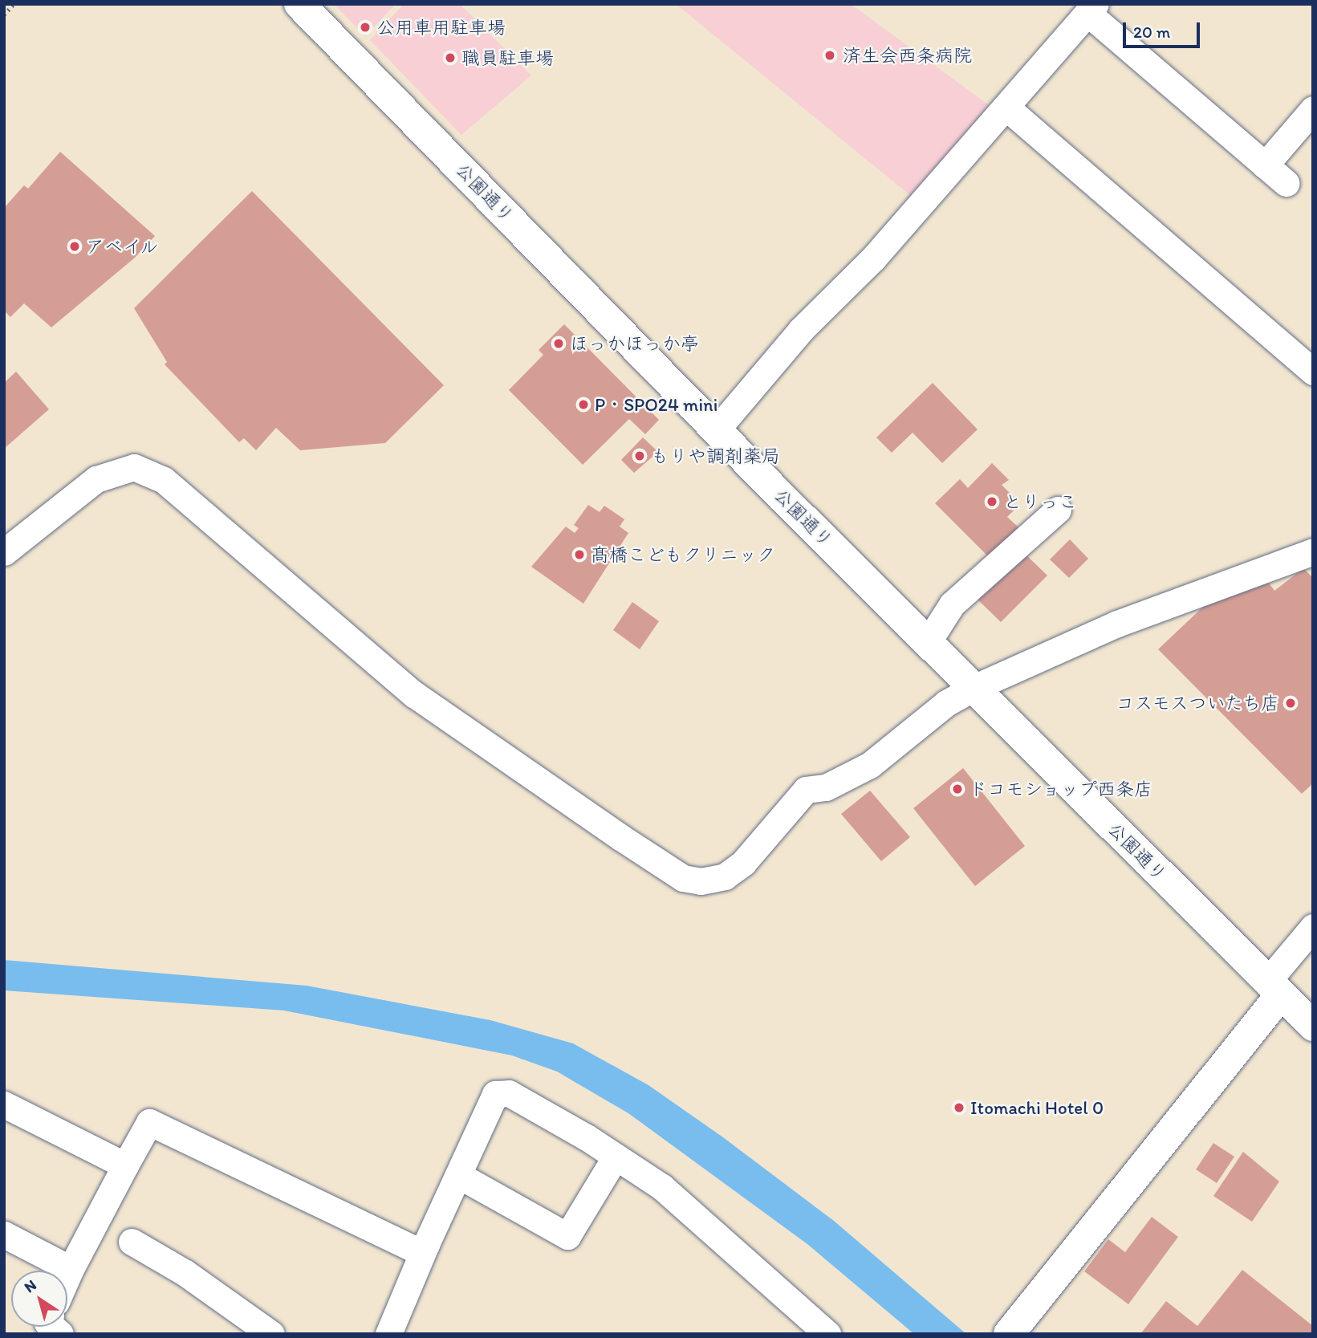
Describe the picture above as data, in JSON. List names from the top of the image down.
{
  "streets": {
    "street": ["公園通り"]
  },
  "places": [
    "公用車用駐車場",
    "済生会西条病院",
    "職員駐車場",
    "アベイル",
    "ほっかほっか亭",
    "P・SPO24 mini",
    "もりや調剤薬局",
    "とりっこ",
    "髙橋こどもクリニック",
    "コスモスついたち店",
    "ドコモショップ西条店",
    "Itomachi Hotel 0"
  ],
  "scale_bar": "20 m",
  "north": "top left"
}
